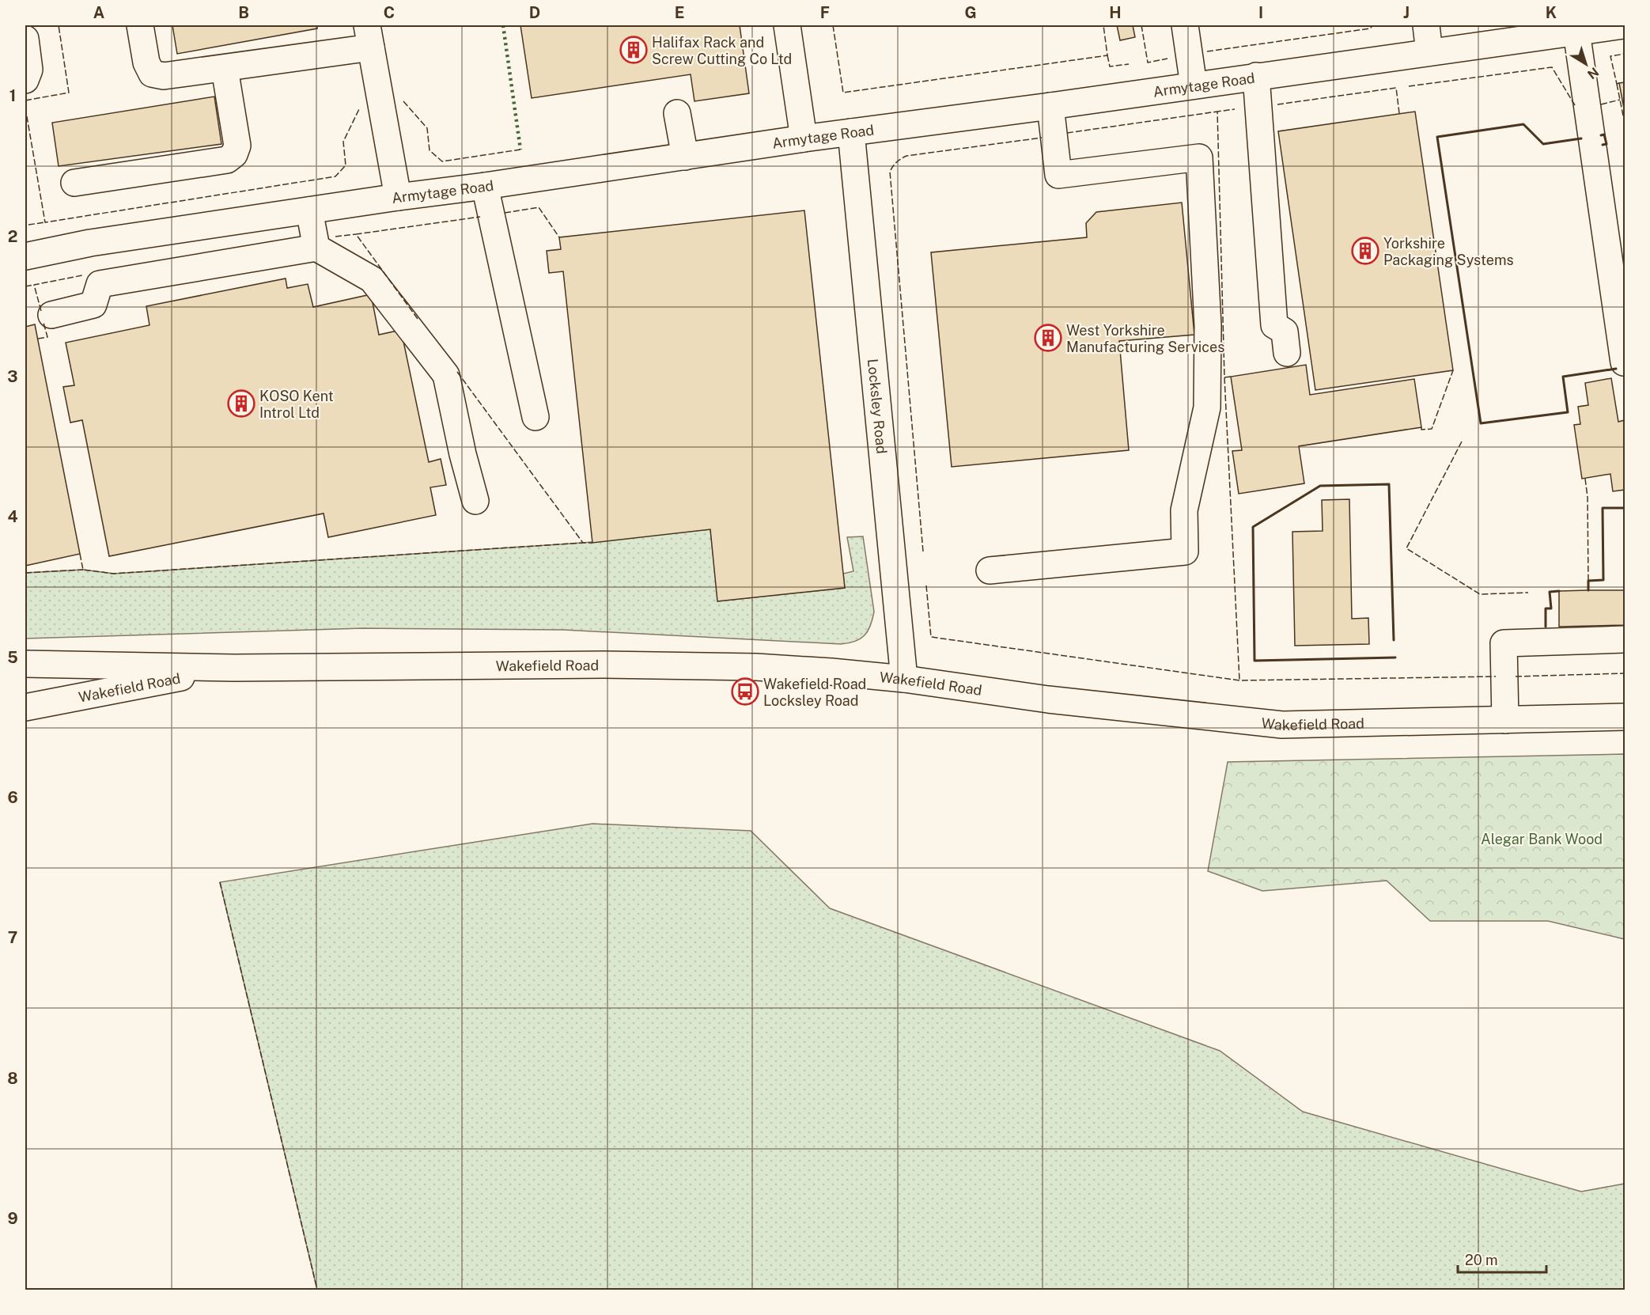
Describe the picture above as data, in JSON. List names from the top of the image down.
{
  "streets": {
    "street": ["Armytage Road", "Locksley Road", "Wakefield Road"]
  },
  "crossings": [
    ["Armytage Road", "Locksley Road"],
    ["Locksley Road", "Wakefield Road"]
  ],
  "parks": ["Alegar Bank Wood"],
  "places": {
    "building": [
      "Halifax Rack and Screw Cutting Co Ltd",
      "Yorkshire Packaging Systems",
      "West Yorkshire Manufacturing Services",
      "KOSO Kent Introl Ltd"
    ],
    "bus stop": ["Wakefield Road Locksley Road"]
  },
  "scale_bar": "20 m",
  "north": "bottom right",
  "grid": {
    "columns": [
      "A",
      "B",
      "C",
      "D",
      "E",
      "F",
      "G",
      "H",
      "I",
      "J",
      "K"
    ],
    "rows": [
      "1",
      "2",
      "3",
      "4",
      "5",
      "6",
      "7",
      "8",
      "9"
    ]
  }
}
